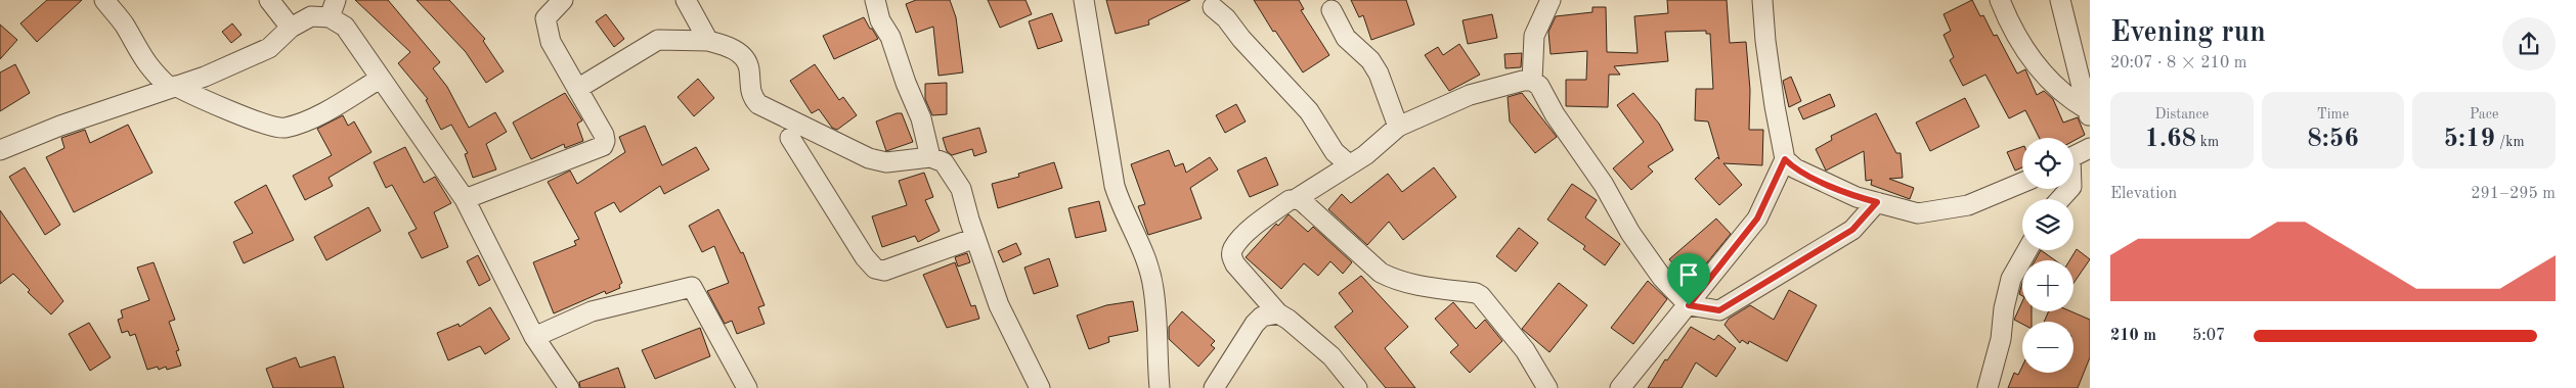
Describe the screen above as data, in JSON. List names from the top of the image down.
{
  "page": {
    "heading": ["Evening run", "20:07 · 8 × 210 m"],
    "stats": [
      ["Distance", "1.68 km"],
      ["Time", "8:56"],
      ["Pace", "5:19 /km"]
    ],
    "map_buttons": ["+", "−"],
    "chart": ["Elevation", "291–295 m"],
    "list": [
      {
        "name": "210 m",
        "note": "5:07"
      }
    ]
  }
}
